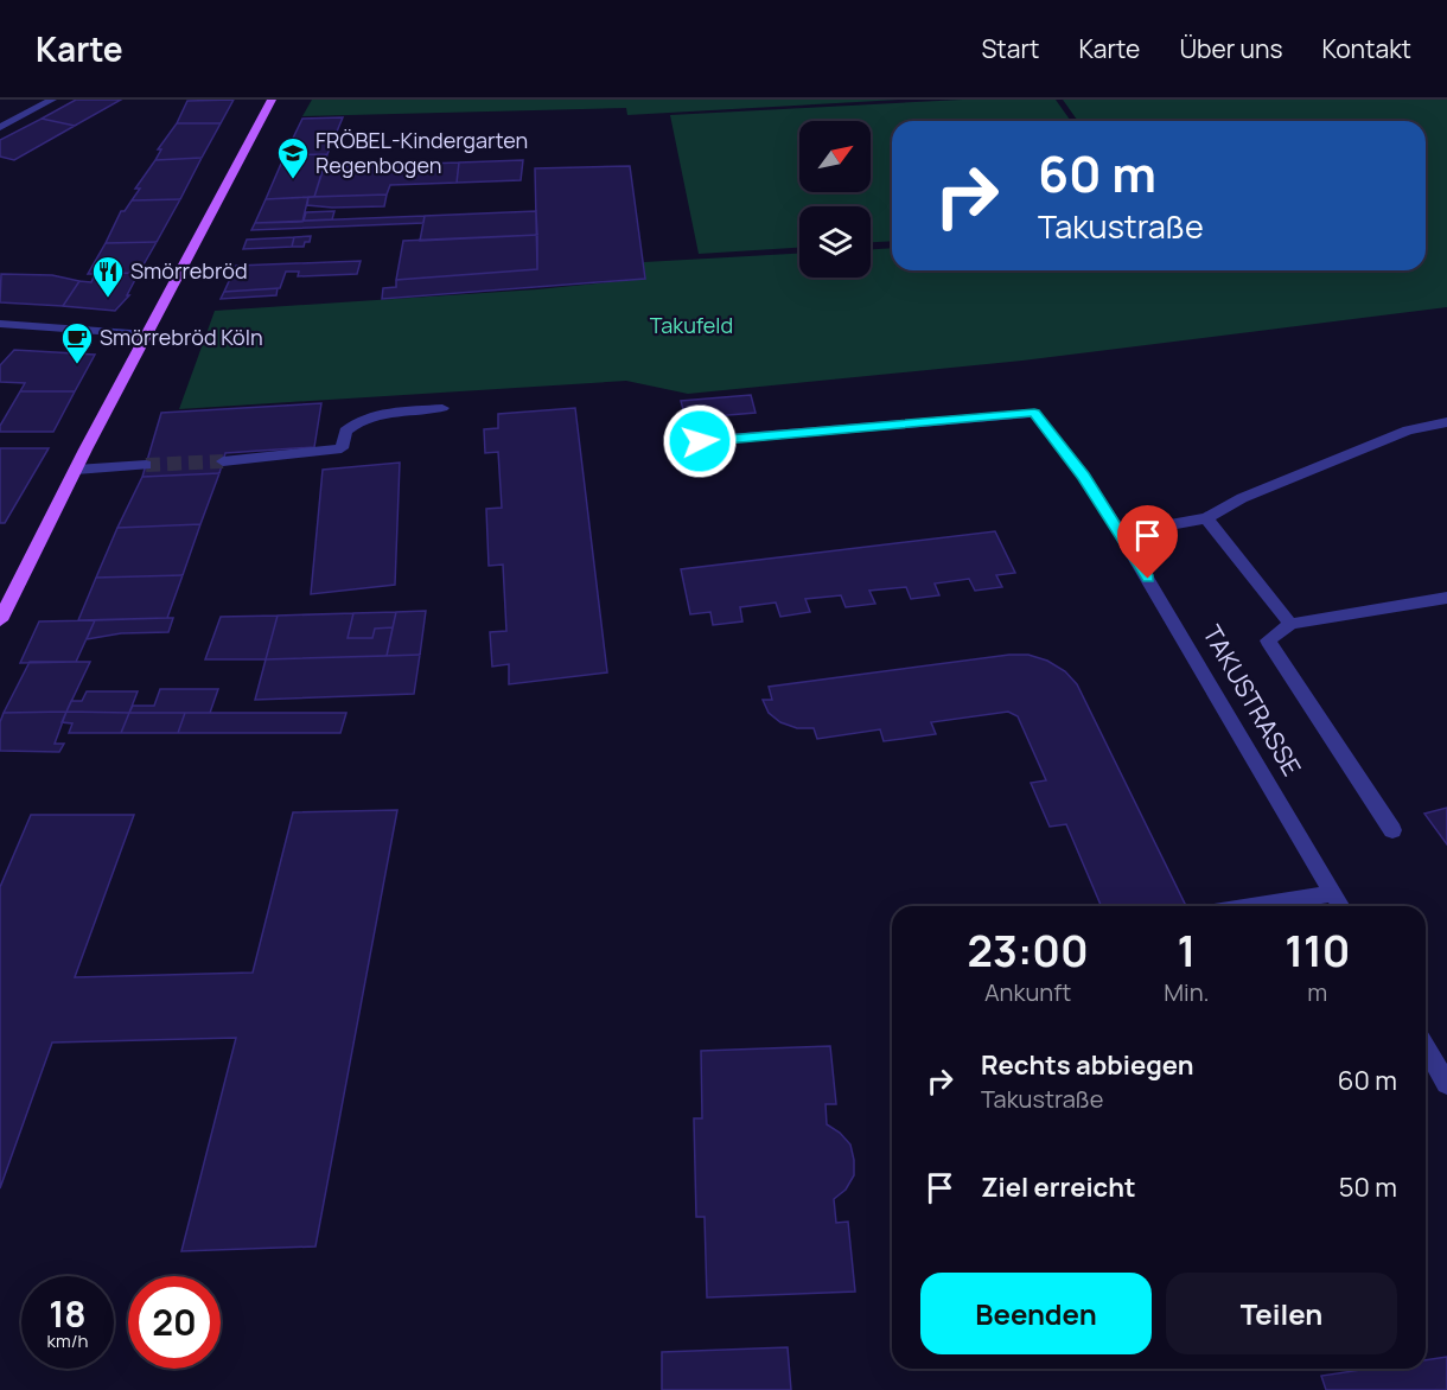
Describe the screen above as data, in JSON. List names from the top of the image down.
{
  "streets": {
    "street": ["TAKUSTRASSE"]
  },
  "parks": ["Takufeld"],
  "places": {
    "school or university": ["FRÖBEL-Kindergarten Regenbogen"],
    "restaurant": ["Smörrebröd"],
    "cafe": ["Smörrebröd Köln"]
  },
  "north": "top right",
  "page": {
    "header": "Karte",
    "nav": [
      "Start",
      "Karte",
      "Über uns",
      "Kontakt"
    ],
    "turn": ["60 m", "Takustraße"],
    "eta": [
      "23:00",
      "Ankunft",
      "1",
      "Min.",
      "110",
      "m"
    ],
    "list": [
      {
        "name": "Rechts abbiegen",
        "note": "Takustraße",
        "value": "60 m"
      },
      {
        "name": "Ziel erreicht",
        "value": "50 m"
      }
    ],
    "buttons": ["Beenden", "Teilen"],
    "speed": "18 km/h",
    "limit": "20"
  }
}
